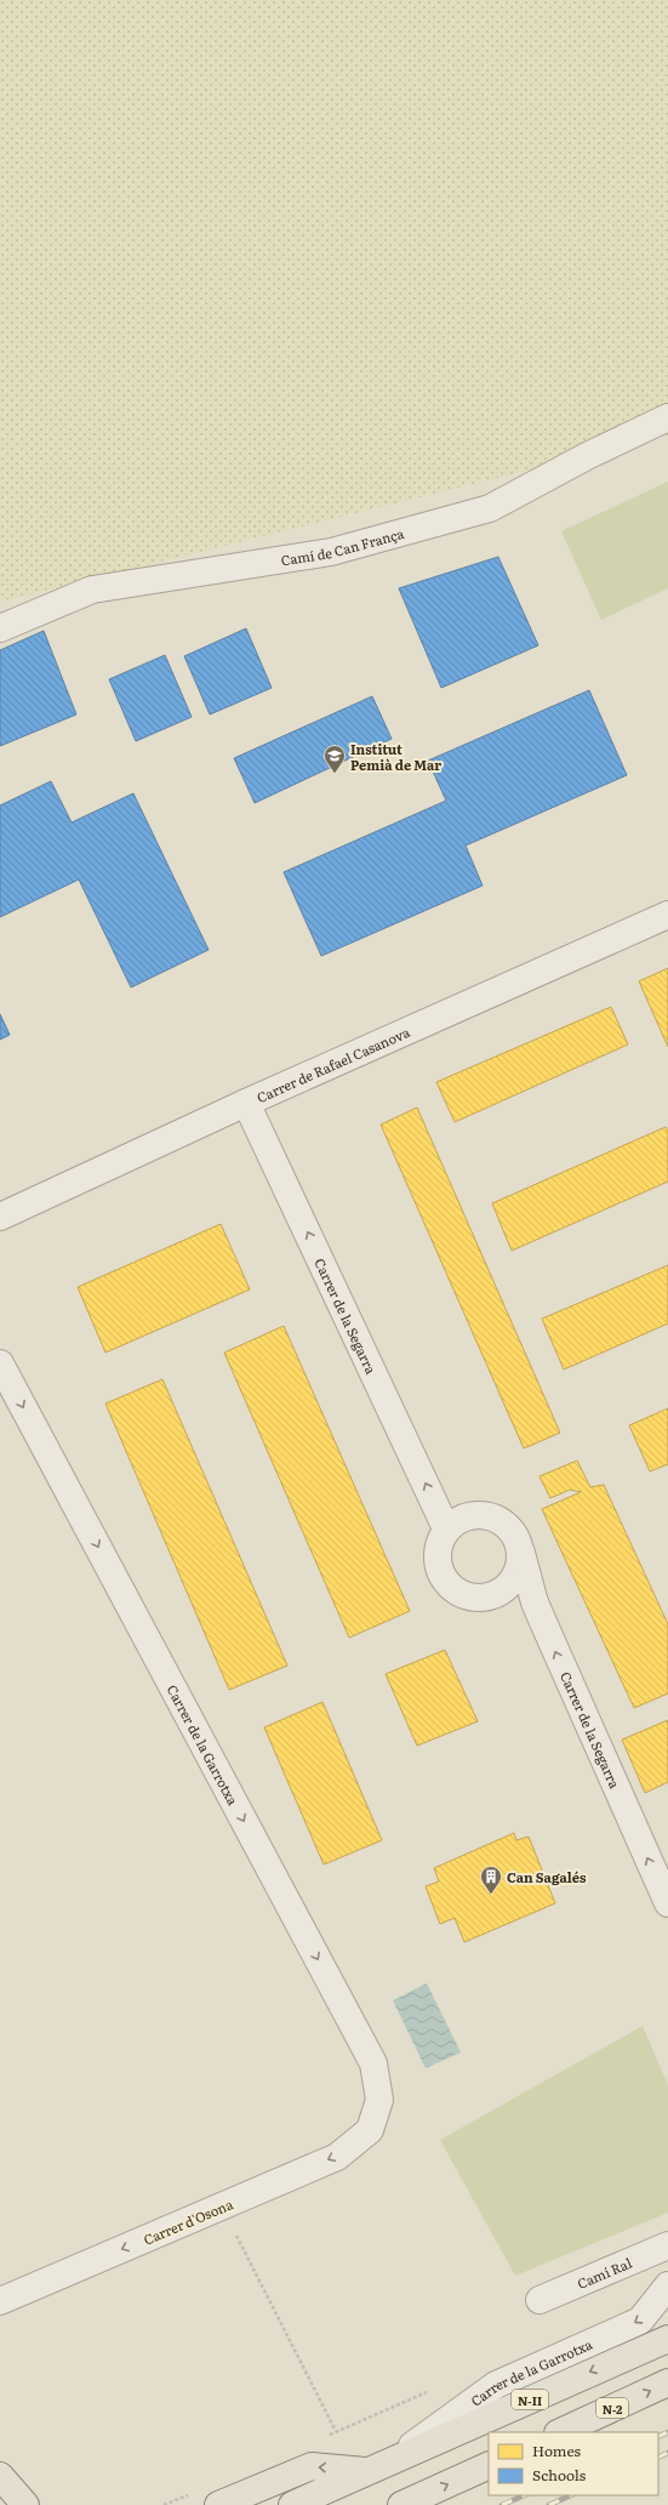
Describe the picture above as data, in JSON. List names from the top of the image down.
{
  "streets": {
    "main road": ["N-II", "N-2"],
    "street": [
      "Camí de Can França",
      "Carrer de Rafael Casanova",
      "Carrer de la Segarra",
      "Carrer de la Garrotxa",
      "Carrer d'Osona",
      "Camí Ral"
    ]
  },
  "crossings": [
    ["Carrer de Rafael Casanova", "Carrer de la Segarra"],
    ["Carrer de la Garrotxa", "Carrer d'Osona"],
    ["Carrer de la Garrotxa", "N-II"]
  ],
  "one_way": ["Carrer de la Segarra", "Carrer d'Osona"],
  "places": {
    "school or university": ["Institut Pemià de Mar"],
    "building": ["Can Sagalés"]
  },
  "legend": ["Homes", "Schools"]
}
